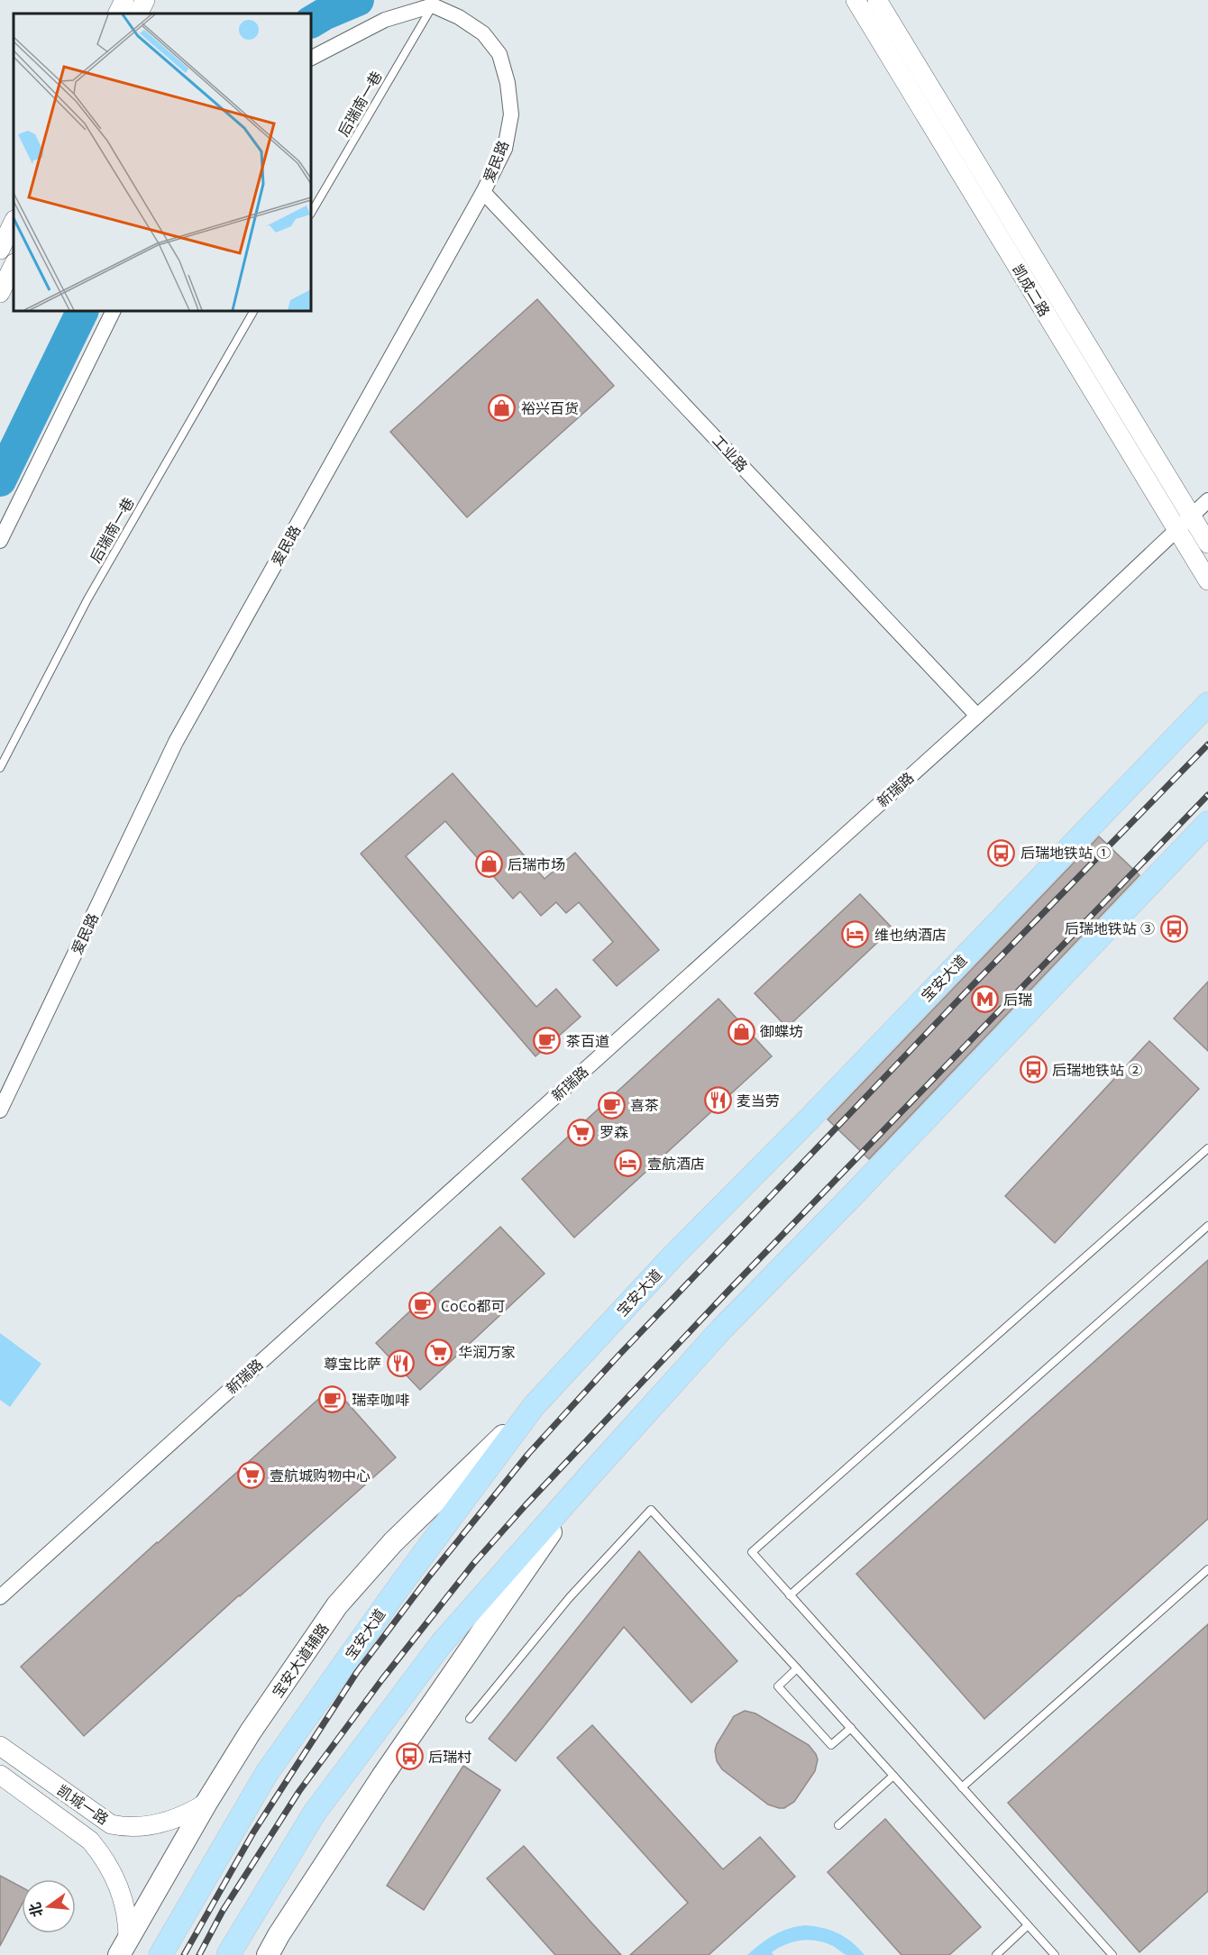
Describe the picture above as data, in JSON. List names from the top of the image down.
{
  "streets": {
    "main road": ["宝安大道", "宝安大道辅路"],
    "street": [
      "爱民路",
      "凯成二路",
      "工业路",
      "新瑞路",
      "凯城一路"
    ],
    "lane": ["后瑞南一巷"]
  },
  "crossings": [
    ["后瑞南一巷", "爱民路"],
    ["爱民路", "工业路"],
    ["凯成二路", "新瑞路"],
    ["工业路", "新瑞路"],
    ["宝安大道", "宝安大道辅路"],
    ["宝安大道辅路", "凯城一路"]
  ],
  "places": {
    "shop": ["裕兴百货", "后瑞市场", "御蝶坊"],
    "bus stop": [
      "后瑞地铁站 ①",
      "后瑞地铁站 ③",
      "后瑞地铁站 ②",
      "后瑞村"
    ],
    "hotel": ["维也纳酒店", "壹航酒店"],
    "metro station": ["后瑞"],
    "cafe": [
      "茶百道",
      "喜茶",
      "CoCo都可",
      "瑞幸咖啡"
    ],
    "restaurant": ["麦当劳", "尊宝比萨"],
    "supermarket": ["罗森", "华润万家", "壹航城购物中心"]
  },
  "north": "left"
}
